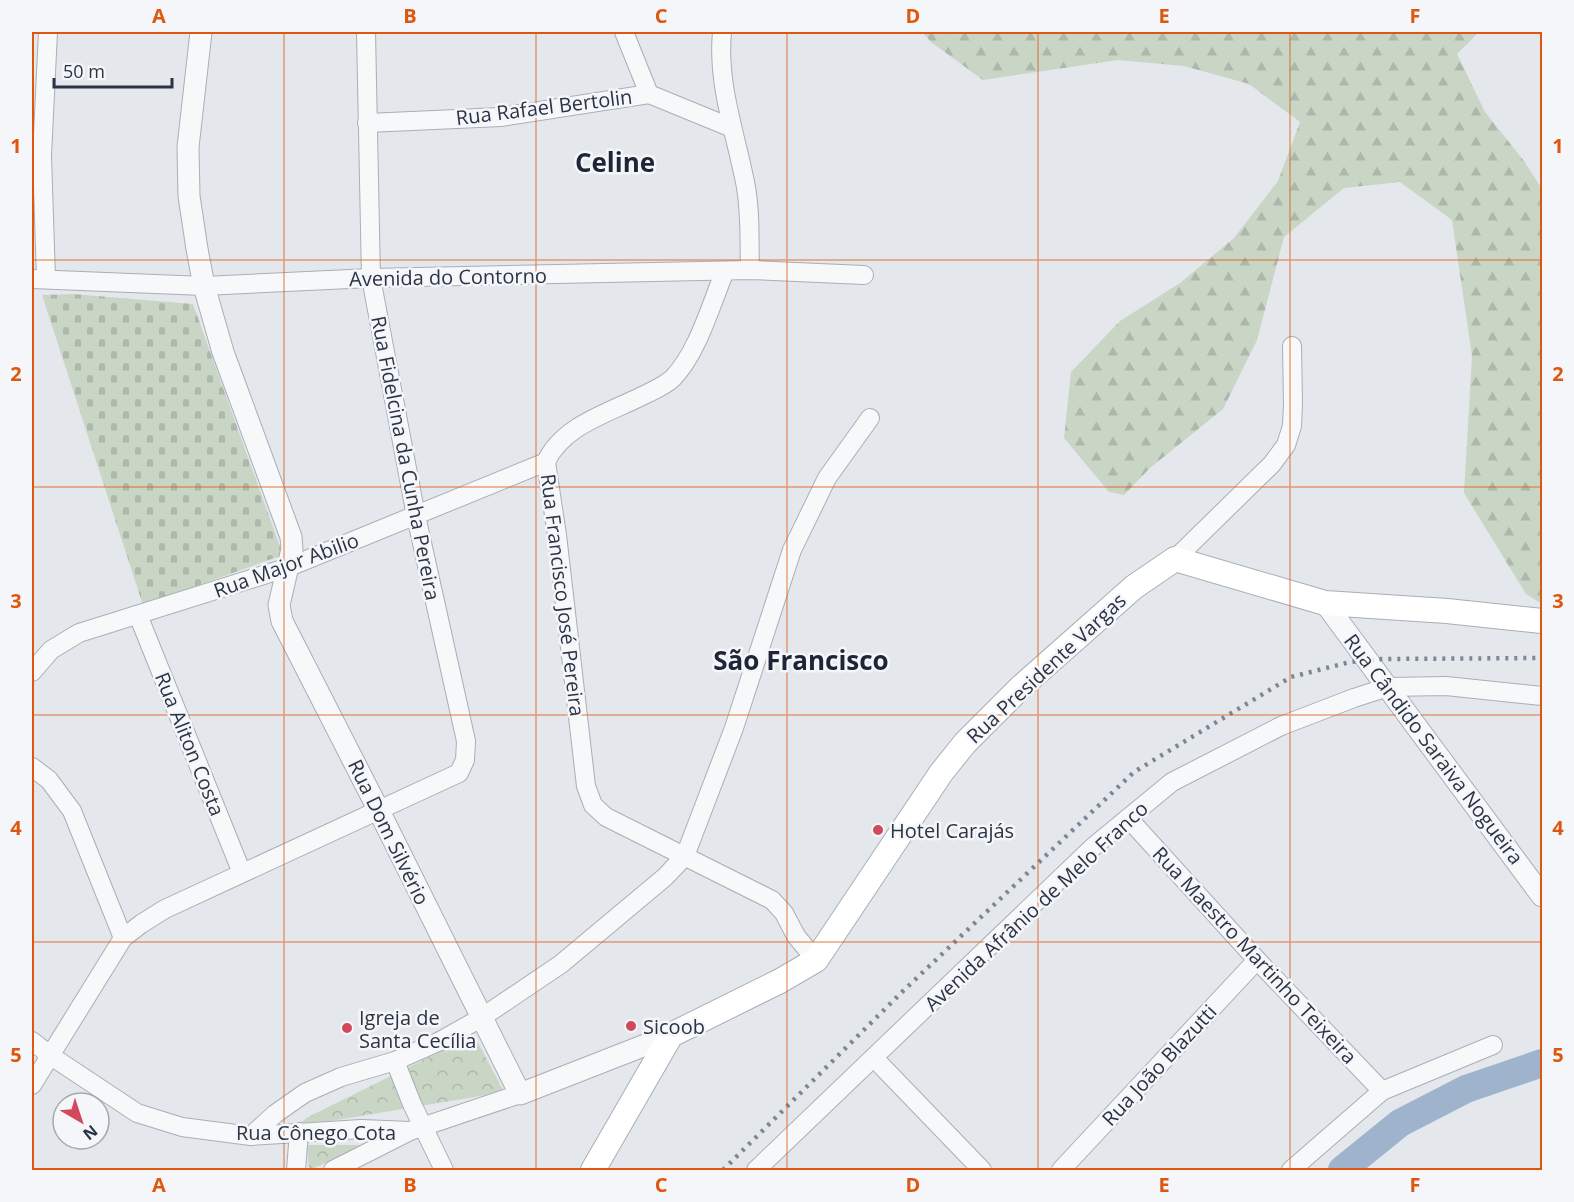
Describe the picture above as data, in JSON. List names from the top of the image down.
{
  "streets": {
    "main road": ["Rua Presidente Vargas"],
    "street": [
      "Rua Rafael Bertolin",
      "Avenida do Contorno",
      "Rua Fidelcina da Cunha Pereira",
      "Rua Major Abilio",
      "Rua Francisco José Pereira",
      "Rua Aliton Costa",
      "Rua Cândido Saraiva Nogueira",
      "Rua Dom Silvério",
      "Avenida Afrânio de Melo Franco",
      "Rua Maestro Martinho Teixeira",
      "Rua João Blazutti",
      "Rua Cônego Cota"
    ]
  },
  "crossings": [
    ["Rua Rafael Bertolin", "Rua Fidelcina da Cunha Pereira"],
    ["Avenida do Contorno", "Rua Fidelcina da Cunha Pereira"],
    ["Avenida do Contorno", "Rua Francisco José Pereira"],
    ["Avenida do Contorno", "Rua Dom Silvério"],
    ["Rua Fidelcina da Cunha Pereira", "Rua Major Abilio"],
    ["Rua Fidelcina da Cunha Pereira", "Rua Dom Silvério"],
    ["Rua Major Abilio", "Rua Francisco José Pereira"],
    ["Rua Major Abilio", "Rua Aliton Costa"],
    ["Rua Major Abilio", "Rua Dom Silvério"],
    ["Rua Cândido Saraiva Nogueira", "Avenida Afrânio de Melo Franco"],
    ["Avenida Afrânio de Melo Franco", "Rua Maestro Martinho Teixeira"],
    ["Rua Maestro Martinho Teixeira", "Rua João Blazutti"]
  ],
  "districts": ["Celine", "São Francisco"],
  "places": ["Hotel Carajás", "Sicoob", "Igreja de Santa Cecília"],
  "scale_bar": "50 m",
  "north": "bottom right",
  "grid": {
    "columns": [
      "A",
      "B",
      "C",
      "D",
      "E",
      "F"
    ],
    "rows": [
      "1",
      "2",
      "3",
      "4",
      "5"
    ]
  }
}
